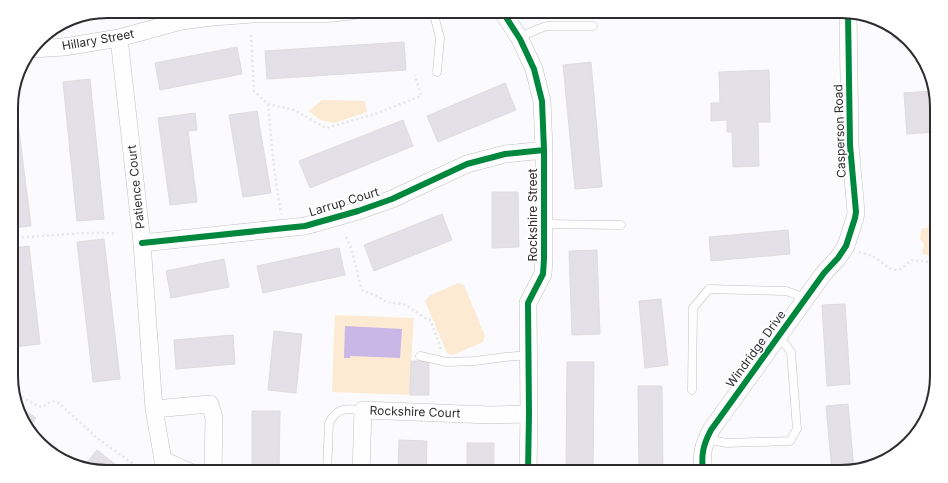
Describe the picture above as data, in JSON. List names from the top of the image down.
{
  "streets": {
    "street": [
      "Hillary Street",
      "Casperson Road",
      "Patience Court",
      "Larrup Court",
      "Rockshire Street",
      "Windridge Drive",
      "Rockshire Court"
    ]
  },
  "crossings": [
    ["Hillary Street", "Patience Court"],
    ["Casperson Road", "Windridge Drive"],
    ["Patience Court", "Larrup Court"],
    ["Larrup Court", "Rockshire Street"],
    ["Rockshire Street", "Rockshire Court"]
  ]
}
